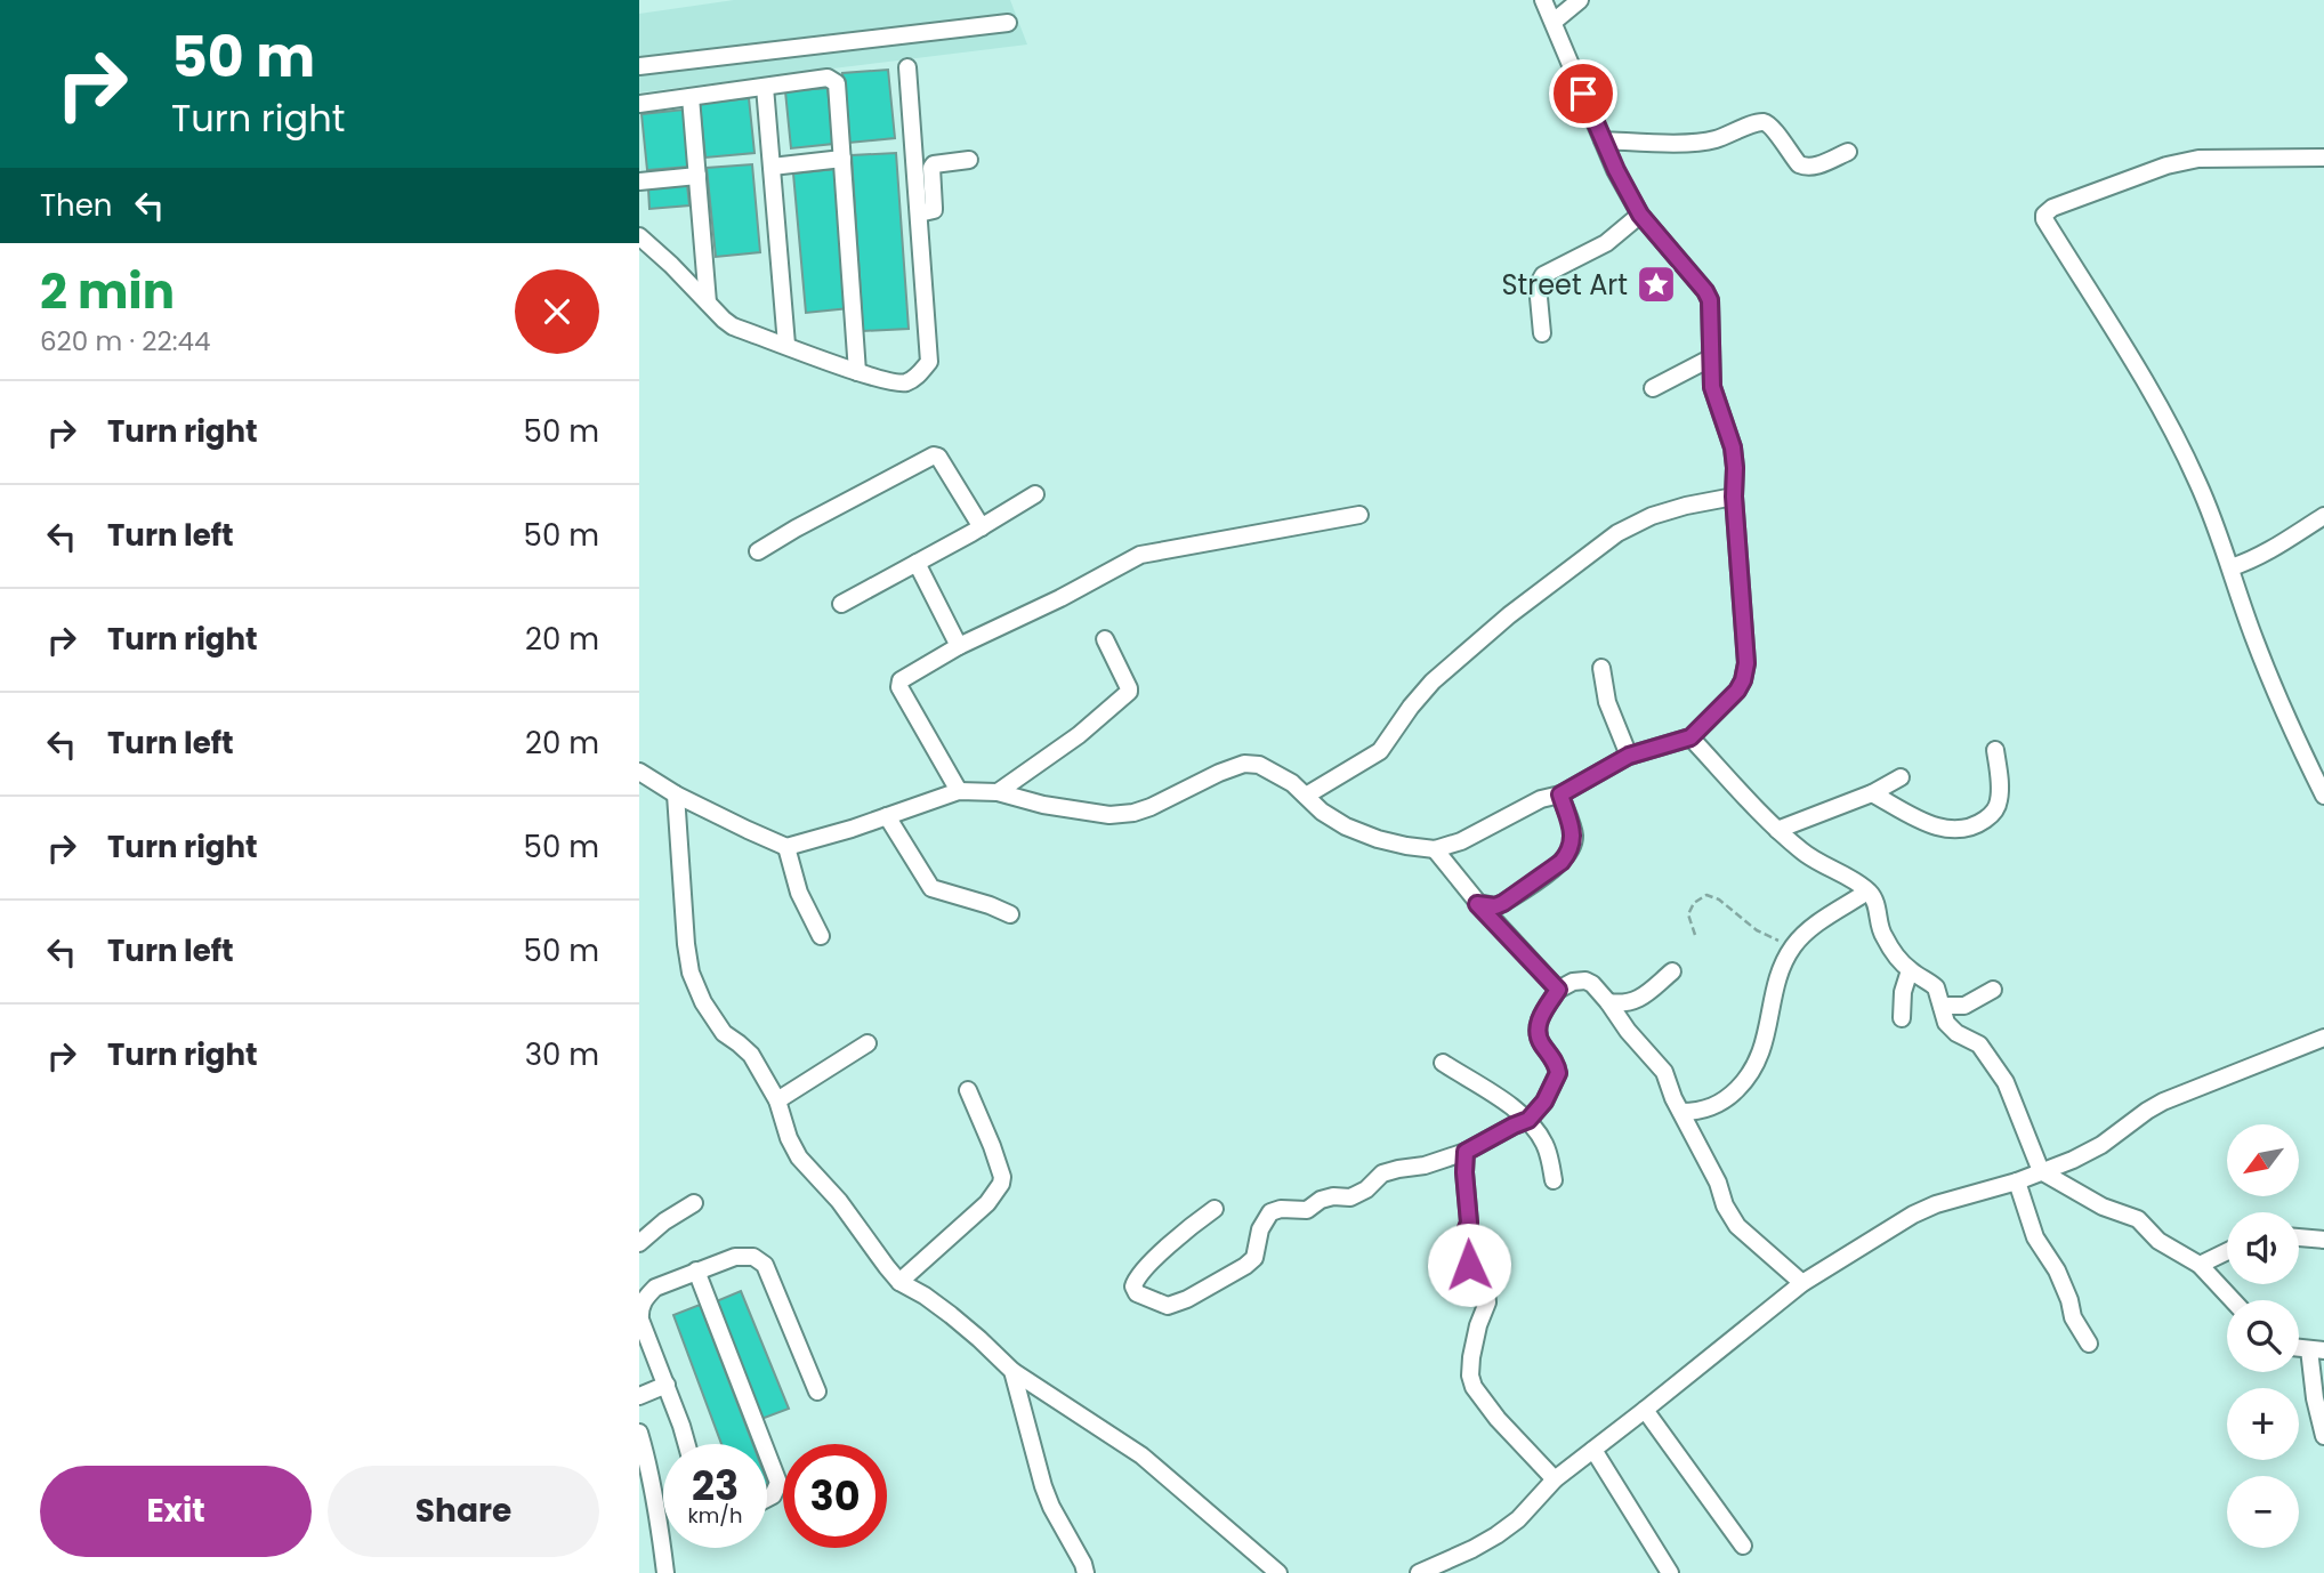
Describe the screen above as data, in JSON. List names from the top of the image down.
{
  "places": {
    "place": ["Street Art"]
  },
  "north": "bottom left",
  "page": {
    "turn": ["50 m", "Turn right"],
    "then": "Then",
    "heading": ["2 min", "620 m · 22:44"],
    "list": [
      {
        "name": "Turn right",
        "value": "50 m"
      },
      {
        "name": "Turn left",
        "value": "50 m"
      },
      {
        "name": "Turn right",
        "value": "20 m"
      },
      {
        "name": "Turn left",
        "value": "20 m"
      },
      {
        "name": "Turn right",
        "value": "50 m"
      },
      {
        "name": "Turn left",
        "value": "50 m"
      },
      {
        "name": "Turn right",
        "value": "30 m"
      }
    ],
    "map_buttons": ["+", "−"],
    "speed": "23 km/h",
    "limit": "30",
    "buttons": ["Exit", "Share"]
  }
}
